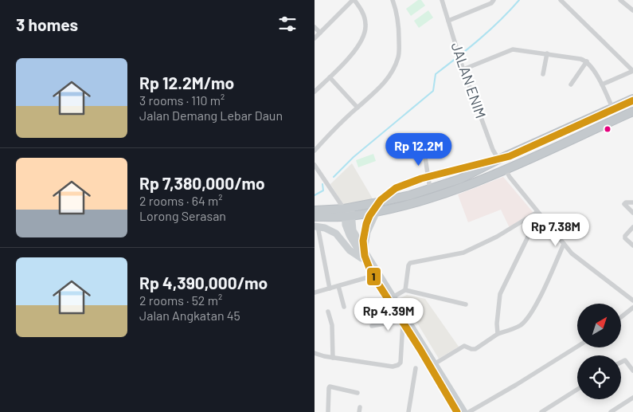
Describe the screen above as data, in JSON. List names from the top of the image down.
{
  "streets": {
    "street": ["JALAN ENIM"]
  },
  "lines": ["transit line 1"],
  "north": "top right",
  "page": {
    "heading": "3 homes",
    "list": [
      {
        "name": "Rp 12.2M/mo",
        "note": "3 rooms · 110 m² · Jalan Demang Lebar Daun"
      },
      {
        "name": "Rp 7,380,000/mo",
        "note": "2 rooms · 64 m² · Lorong Serasan"
      },
      {
        "name": "Rp 4,390,000/mo",
        "note": "2 rooms · 52 m² · Jalan Angkatan 45"
      }
    ],
    "price": ["Rp 12.2M", "Rp 7.38M", "Rp 4.39M"]
  }
}
